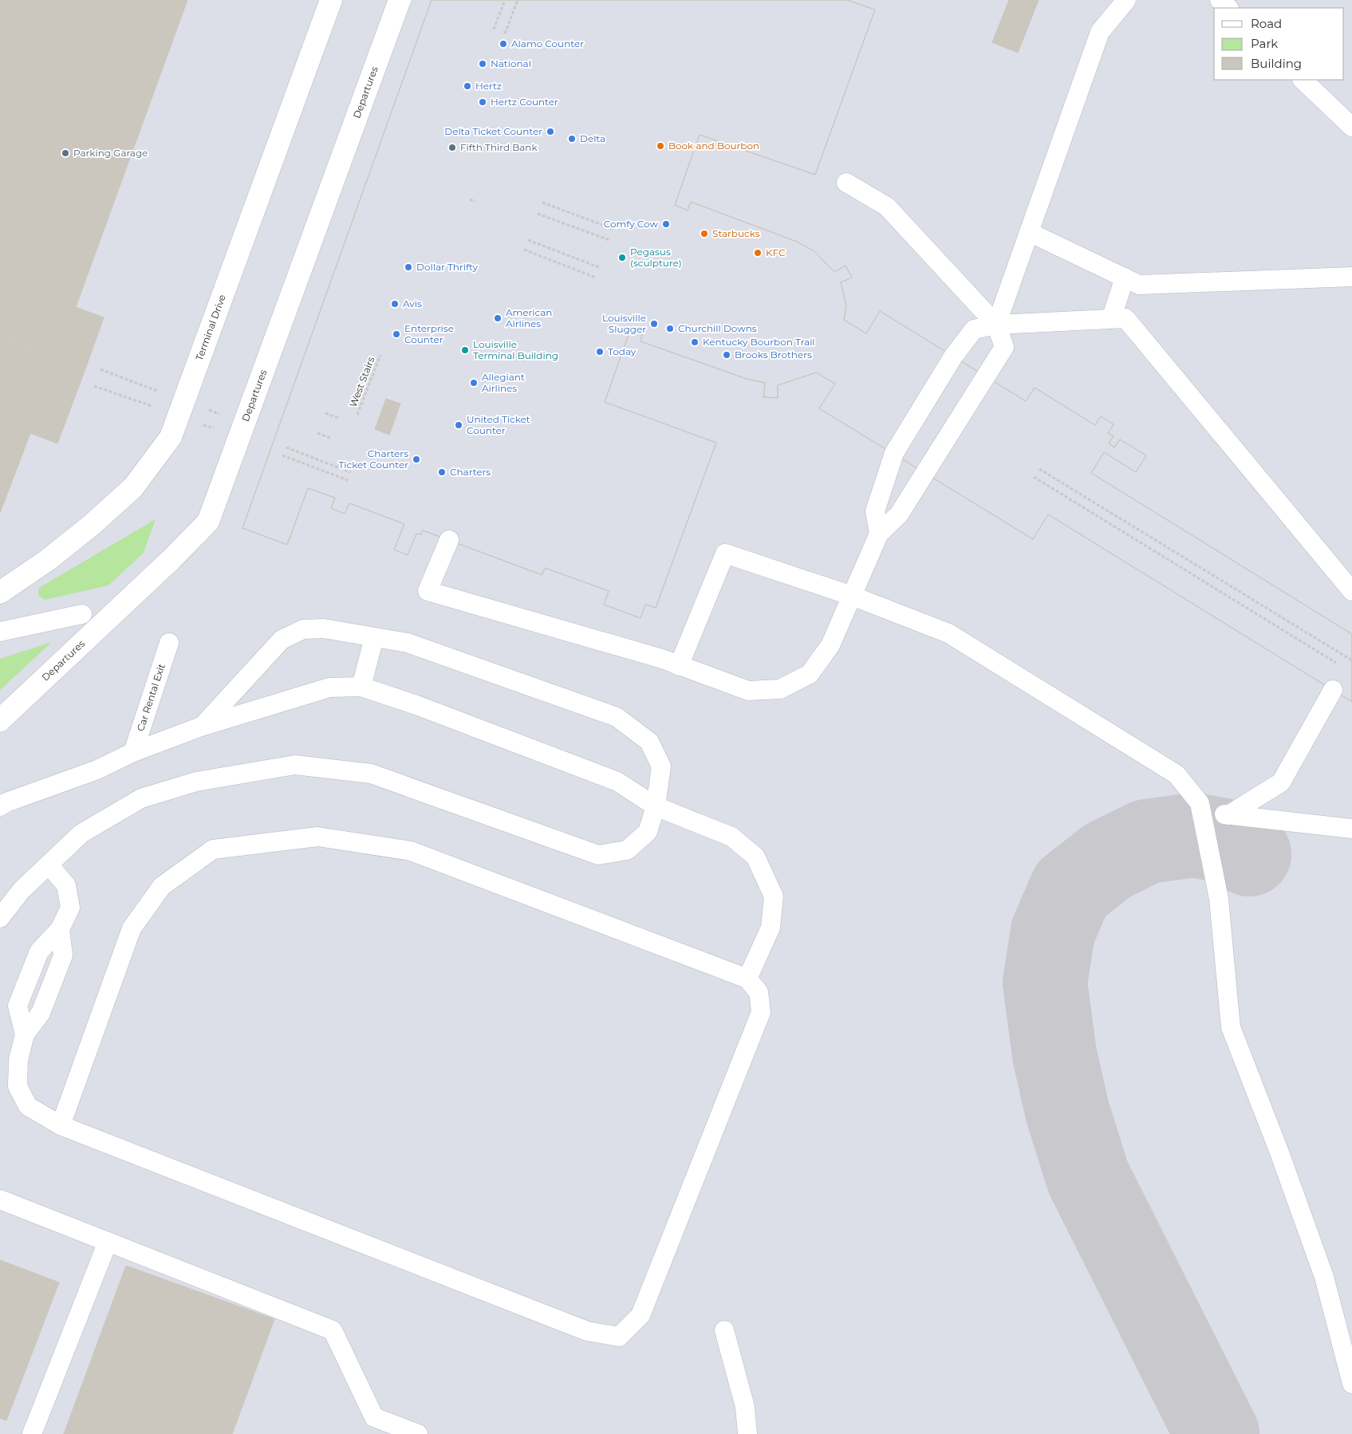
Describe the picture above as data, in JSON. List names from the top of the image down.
{
  "streets": {
    "main road": ["Departures", "Terminal Drive"],
    "lane": ["Car Rental Exit"],
    "path": ["West Stairs"]
  },
  "places": [
    "Alamo Counter",
    "National",
    "Hertz",
    "Hertz Counter",
    "Delta Ticket Counter",
    "Delta",
    "Book and Bourbon",
    "Fifth Third Bank",
    "Parking Garage",
    "Comfy Cow",
    "Starbucks",
    "KFC",
    "Pegasus (sculpture)",
    "Dollar Thrifty",
    "Avis",
    "American Airlines",
    "Louisville Slugger",
    "Churchill Downs",
    "Enterprise Counter",
    "Kentucky Bourbon Trail",
    "Louisville Terminal Building",
    "Today",
    "Brooks Brothers",
    "Allegiant Airlines",
    "United Ticket Counter",
    "Charters Ticket Counter",
    "Charters"
  ],
  "legend": ["Road", "Park", "Building"]
}
